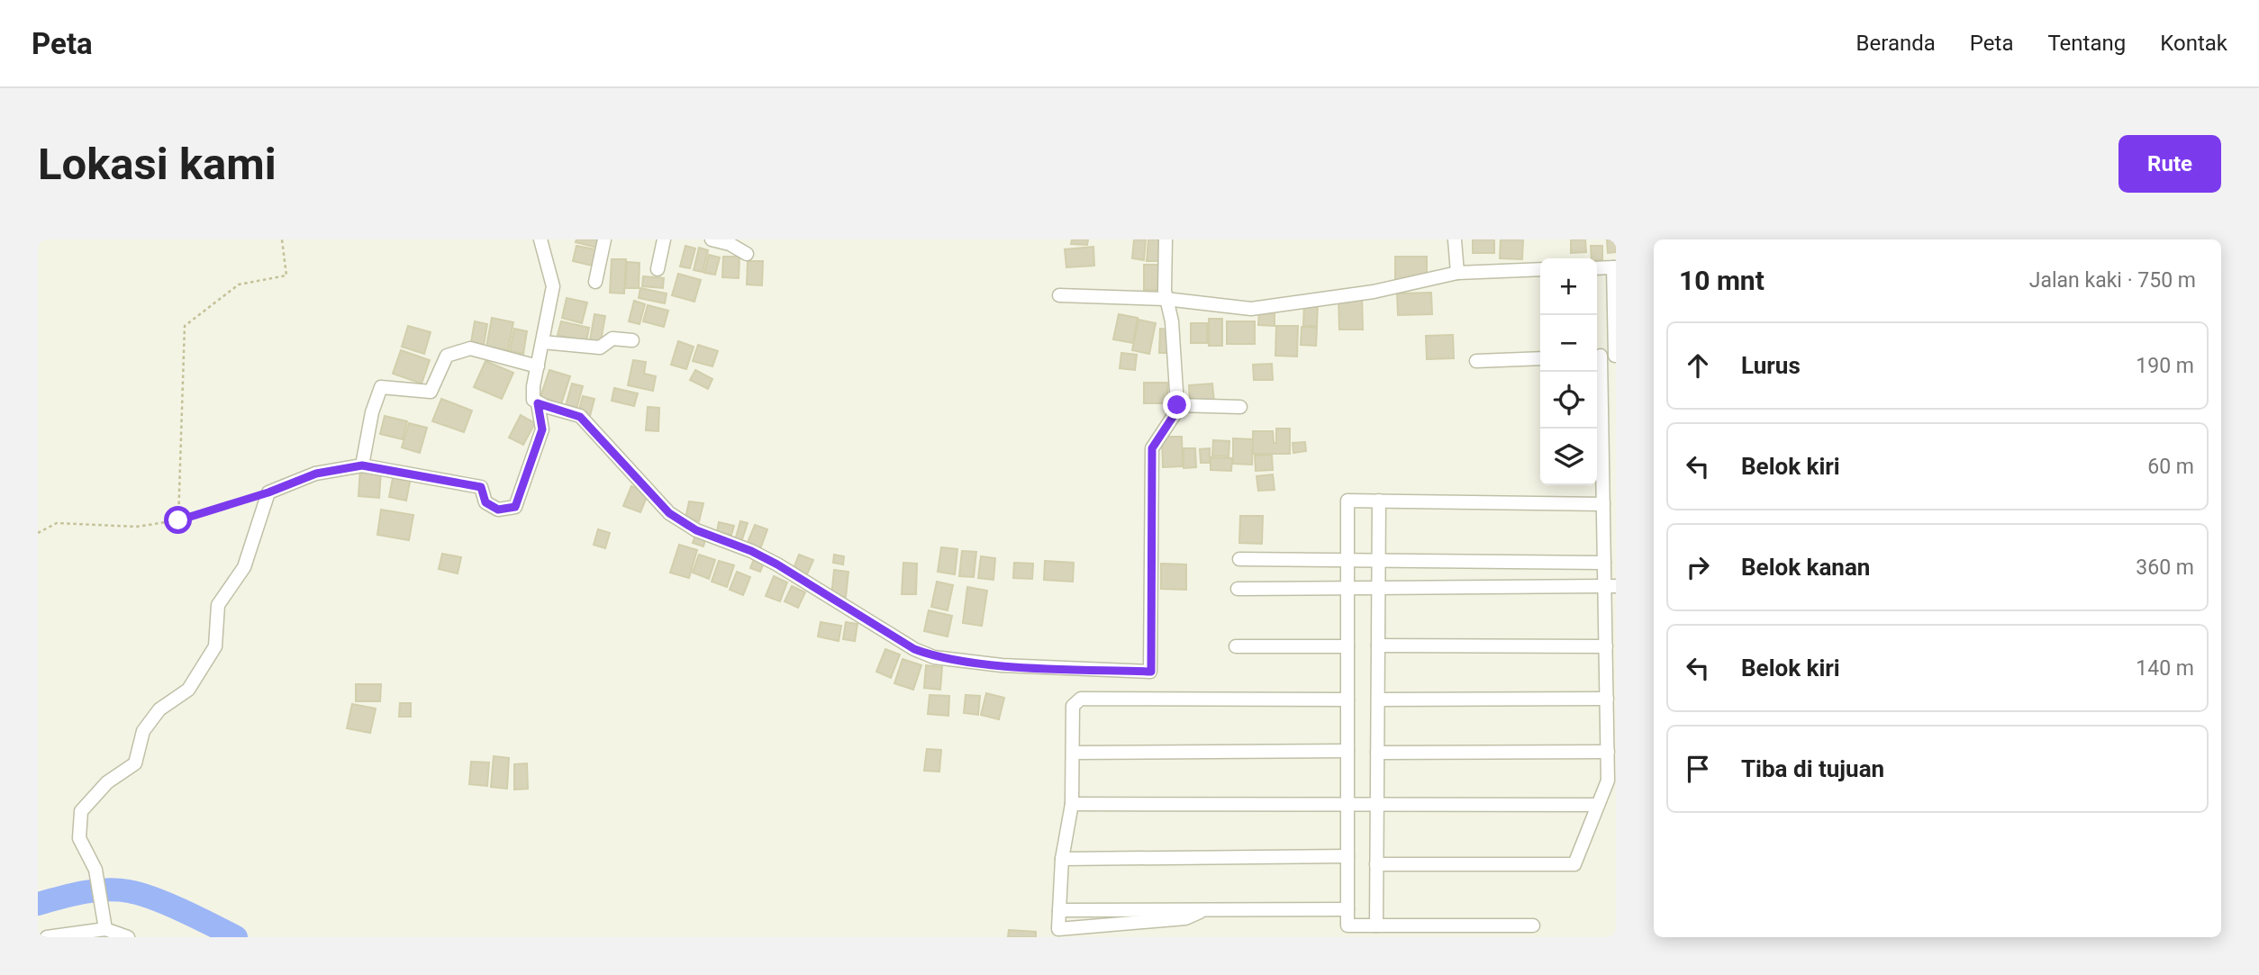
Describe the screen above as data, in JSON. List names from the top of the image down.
{
  "page": {
    "header": "Peta",
    "nav": [
      "Beranda",
      "Peta",
      "Tentang",
      "Kontak"
    ],
    "buttons": "Rute",
    "title": "Lokasi kami",
    "heading": ["10 mnt", "Jalan kaki · 750 m"],
    "map_buttons": ["+", "−"],
    "list": [
      ["Lurus", "190 m"],
      ["Belok kiri", "60 m"],
      ["Belok kanan", "360 m"],
      ["Belok kiri", "140 m"],
      "Tiba di tujuan"
    ]
  }
}
